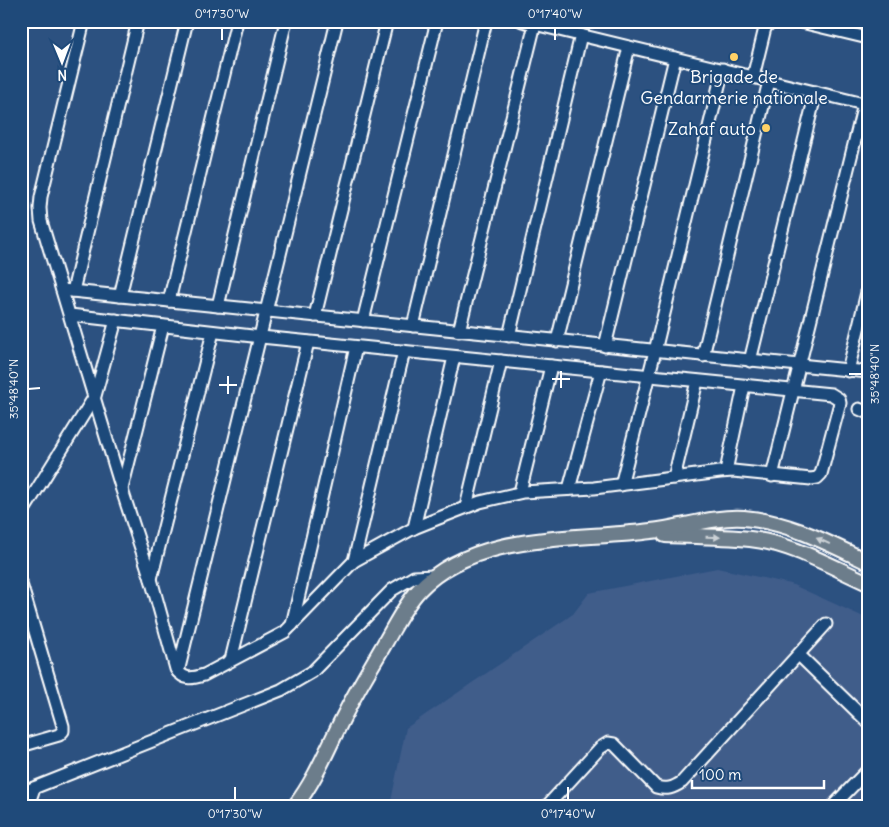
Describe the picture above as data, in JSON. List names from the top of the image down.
{
  "places": ["Brigade de Gendarmerie nationale", "Zahaf auto"],
  "scale_bar": "100 m",
  "north": "bottom",
  "coordinates": ["0°17'30\"W", "0°17'40\"W", "35°48'40\"N"]
}
